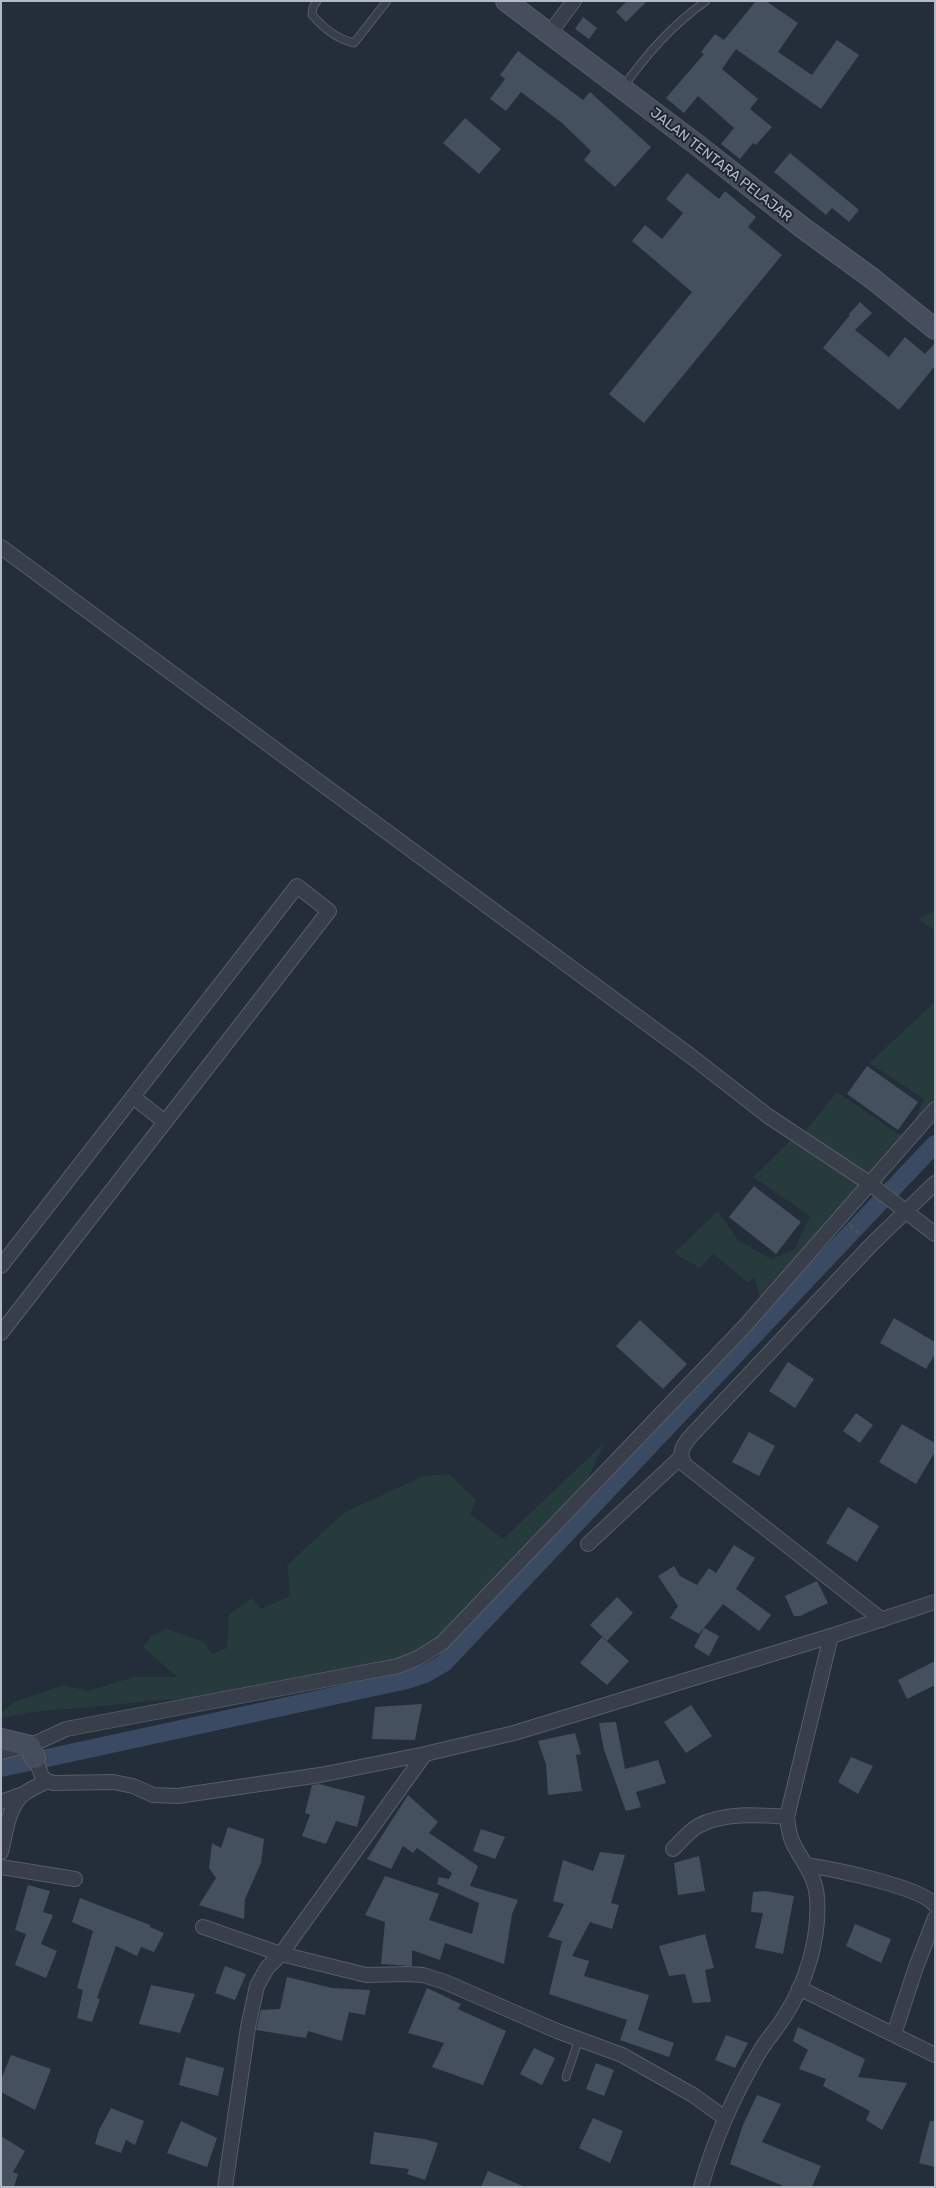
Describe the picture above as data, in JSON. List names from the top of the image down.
{
  "streets": {
    "main road": ["JALAN TENTARA PELAJAR"]
  }
}
